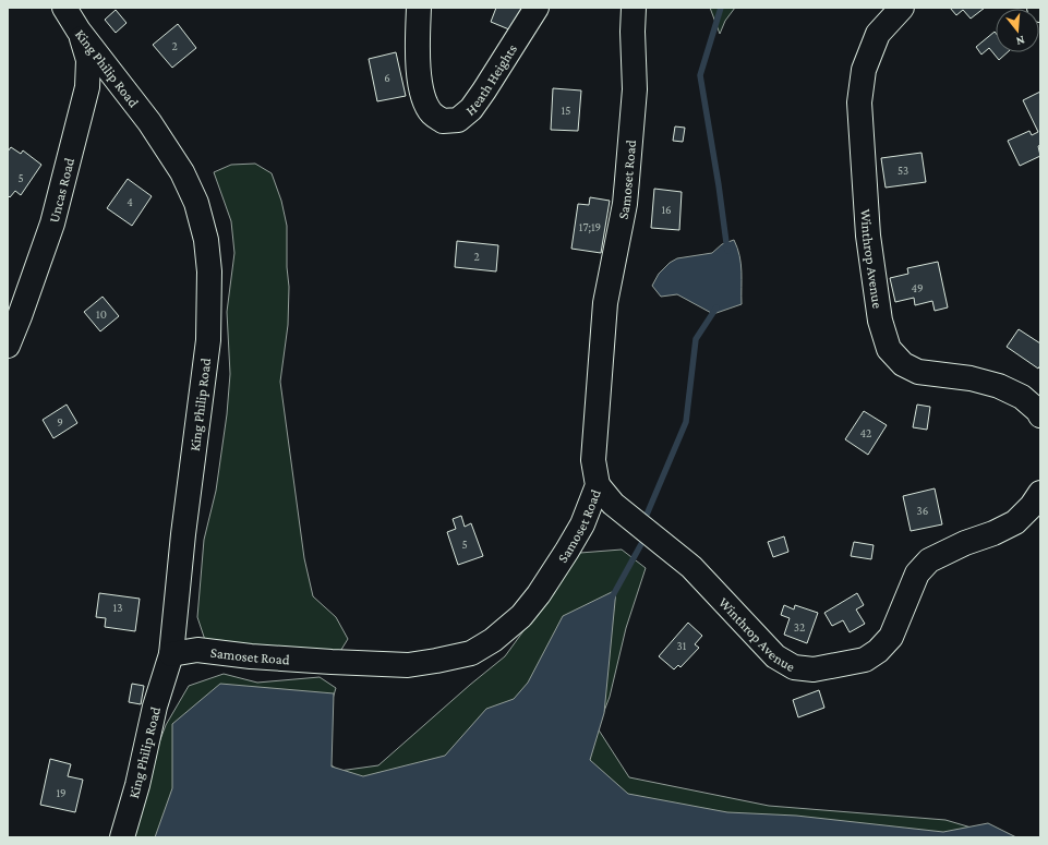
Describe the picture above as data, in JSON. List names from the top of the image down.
{
  "streets": {
    "street": [
      "King Philip Road",
      "Heath Heights",
      "Samoset Road",
      "Uncas Road",
      "Winthrop Avenue"
    ]
  },
  "crossings": [
    ["King Philip Road", "Samoset Road"],
    ["King Philip Road", "Uncas Road"],
    ["Samoset Road", "Winthrop Avenue"]
  ],
  "house_numbers": [
    "2",
    "6",
    "15",
    "53",
    "5",
    "4",
    "16",
    "17;19",
    "2",
    "49",
    "10",
    "9",
    "42",
    "36",
    "5",
    "13",
    "32",
    "31",
    "19"
  ],
  "north": "bottom"
}
